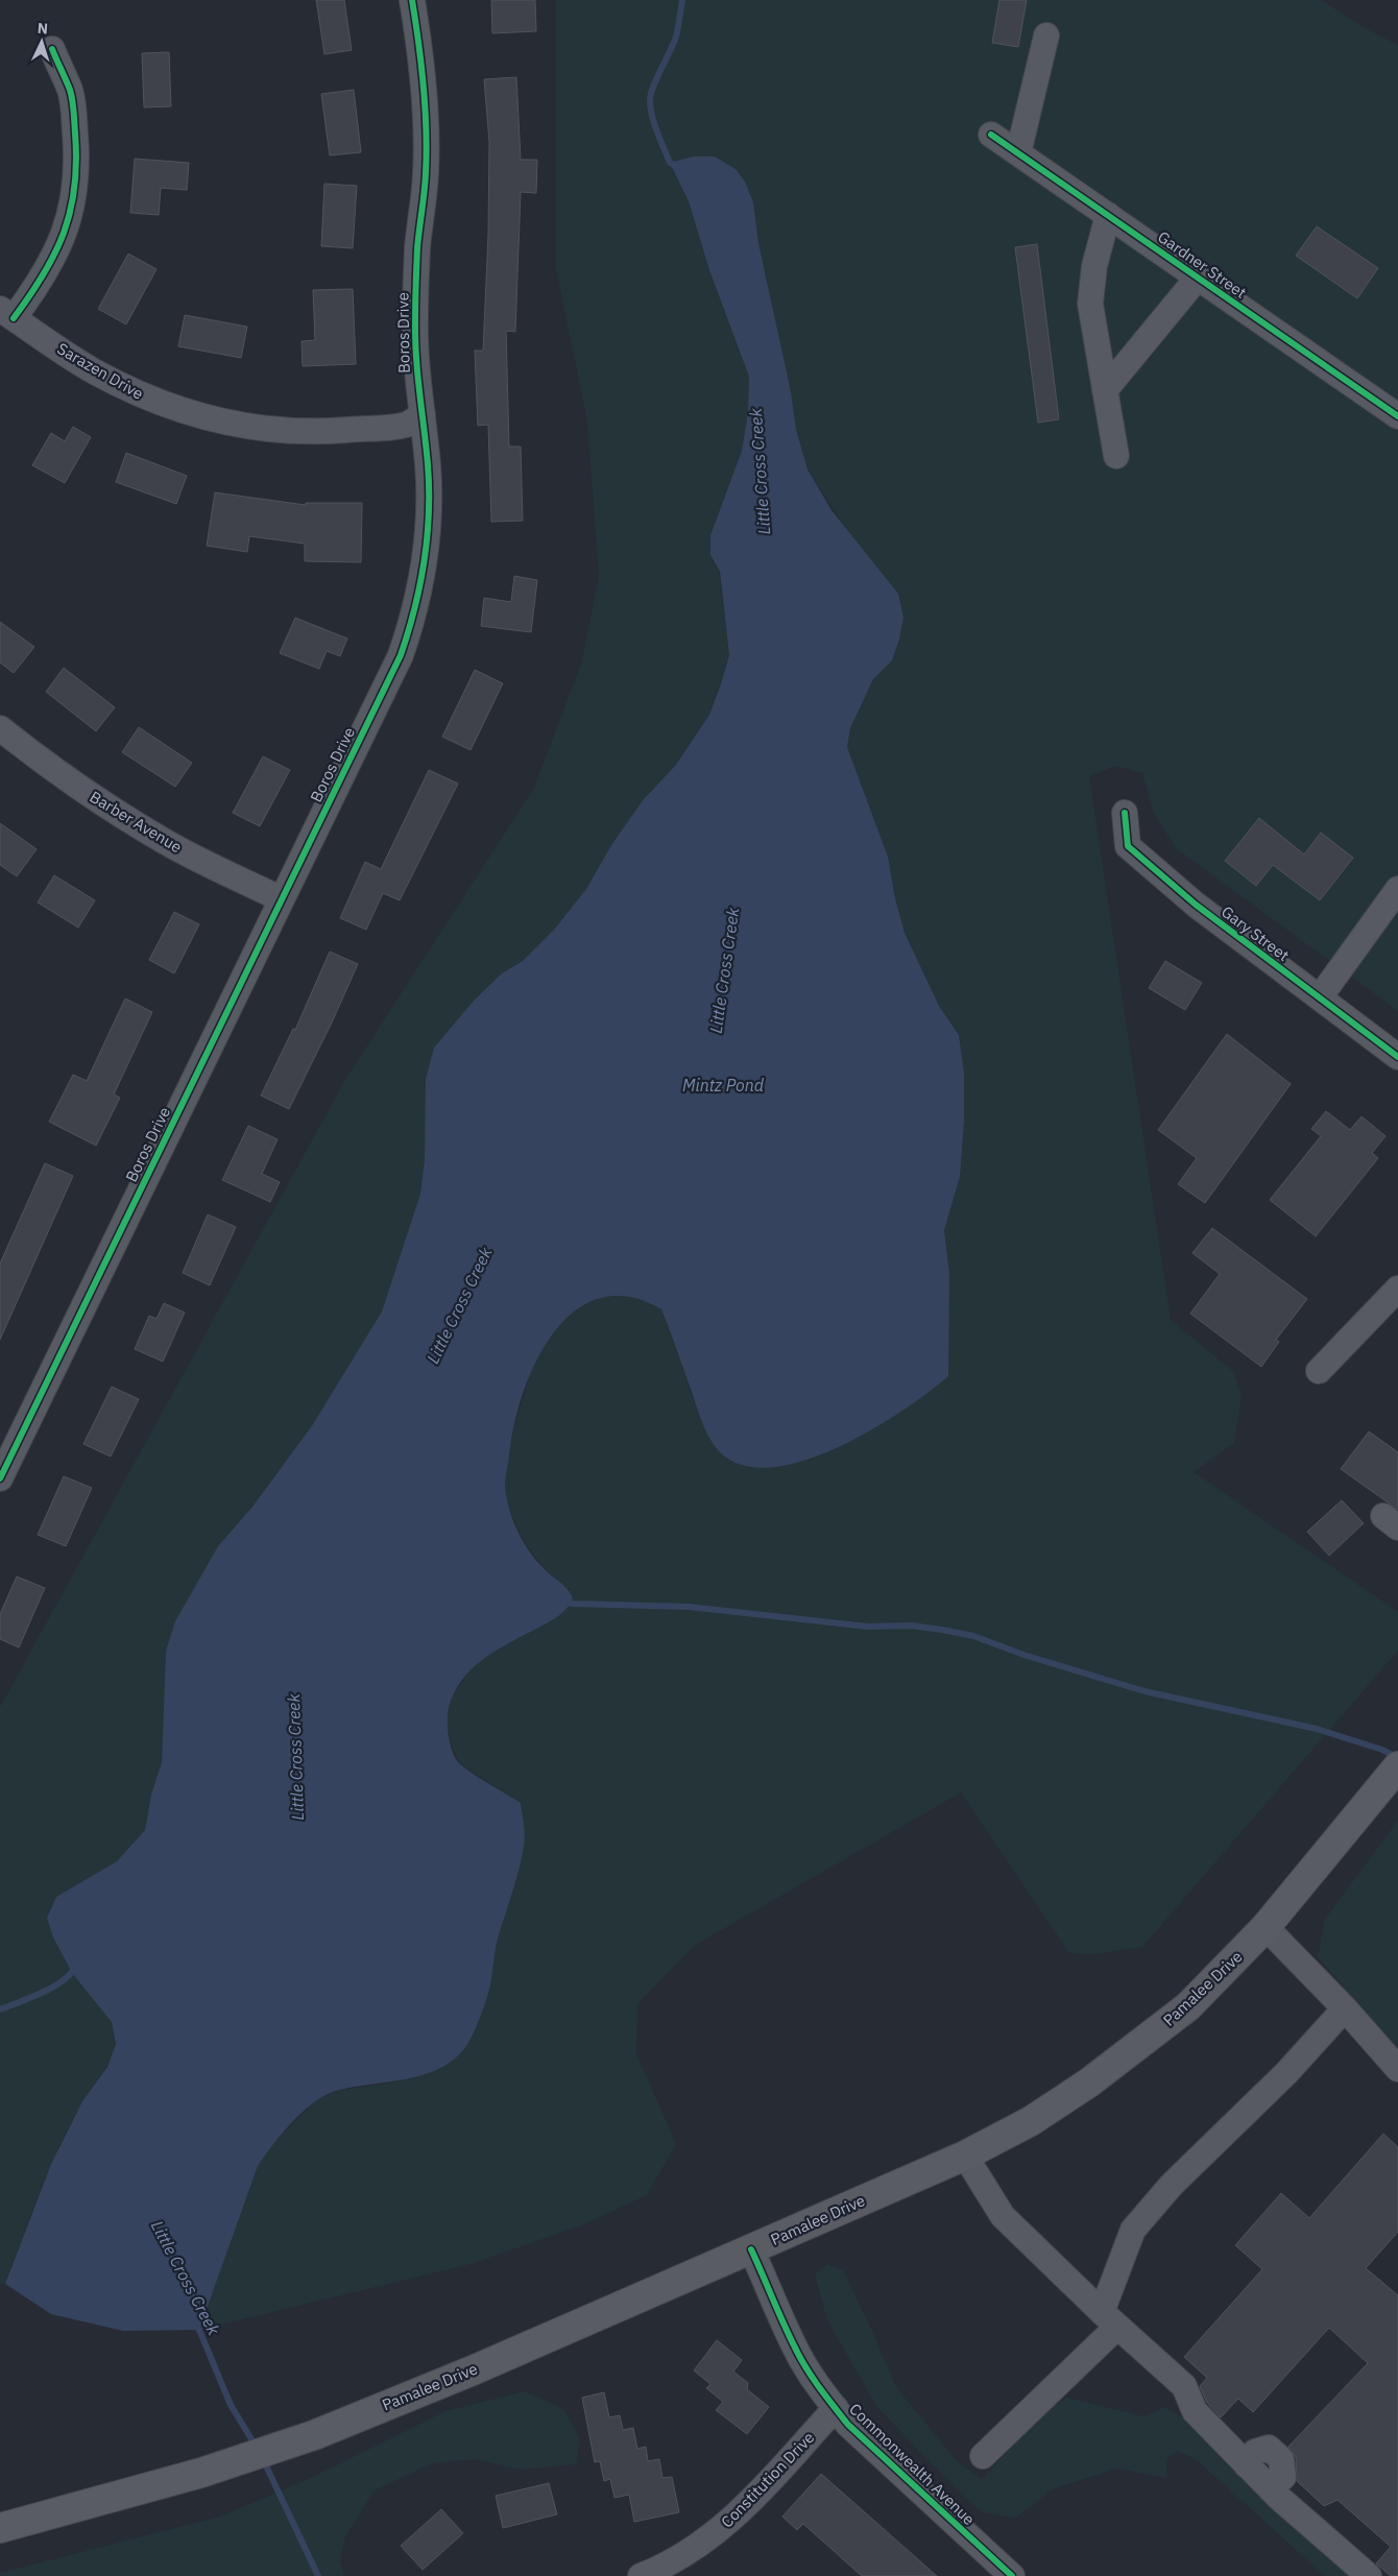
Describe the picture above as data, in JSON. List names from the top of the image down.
{
  "streets": {
    "main road": ["Pamalee Drive"],
    "street": [
      "Gardner Street",
      "Boros Drive",
      "Sarazen Drive",
      "Barber Avenue",
      "Gary Street",
      "Commonwealth Avenue",
      "Constitution Drive"
    ]
  },
  "crossings": [
    ["Boros Drive", "Sarazen Drive"],
    ["Boros Drive", "Barber Avenue"],
    ["Pamalee Drive", "Commonwealth Avenue"],
    ["Commonwealth Avenue", "Constitution Drive"]
  ],
  "water": ["Little Cross Creek", "Mintz Pond"],
  "north": "top"
}
